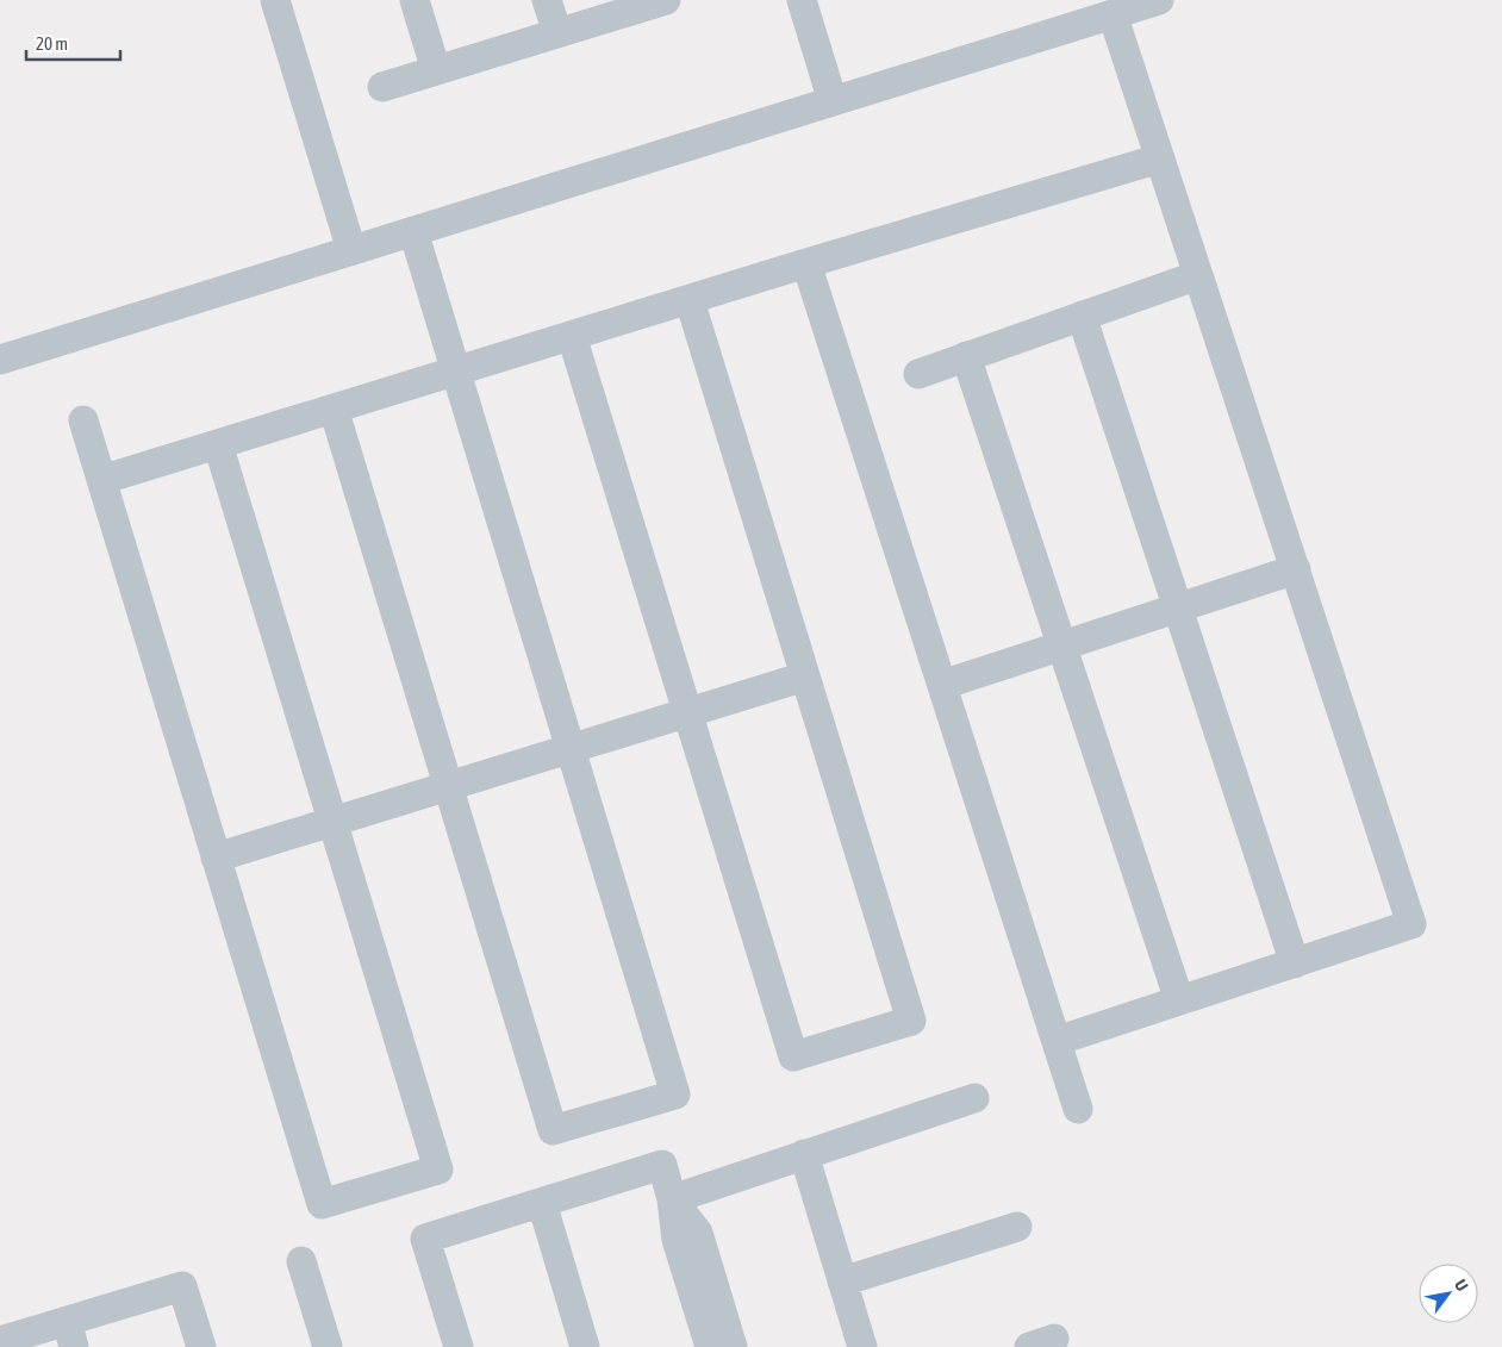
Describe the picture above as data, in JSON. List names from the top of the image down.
{
  "scale_bar": "20 m",
  "north": "top right"
}
